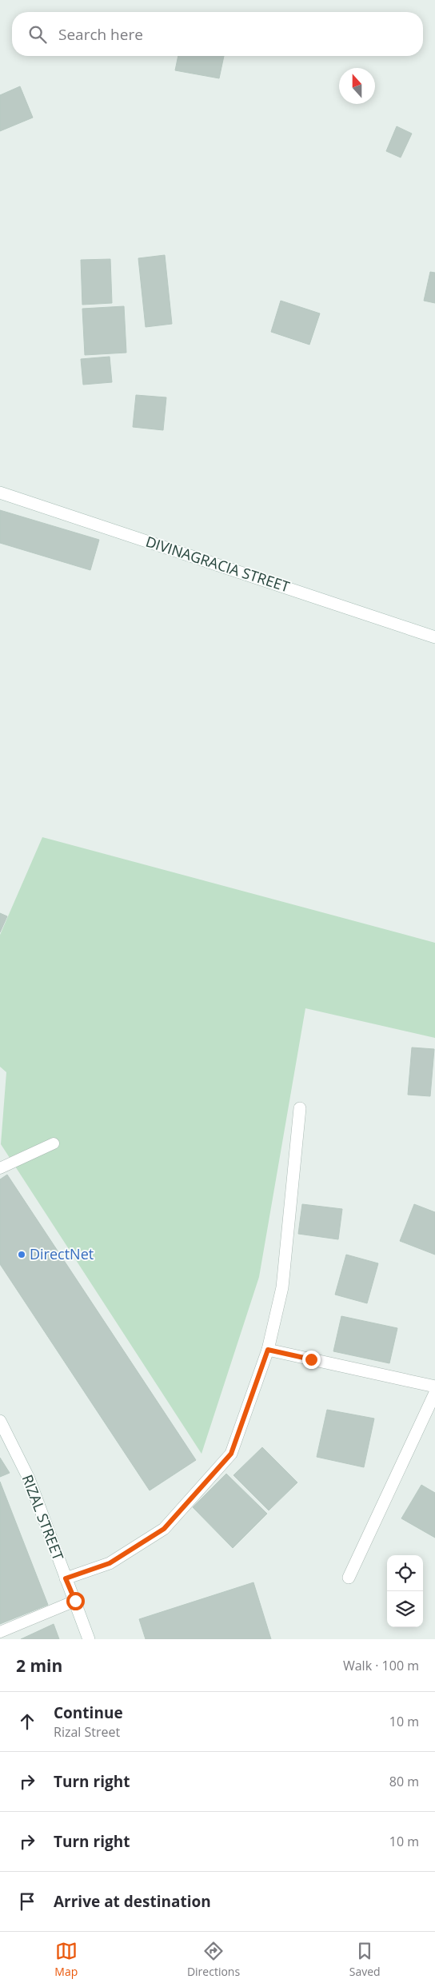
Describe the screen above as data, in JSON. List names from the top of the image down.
{
  "streets": {
    "street": ["DIVINAGRACIA STREET", "RIZAL STREET"]
  },
  "places": ["DirectNet"],
  "north": "top",
  "page": {
    "search": "Search here",
    "heading": ["2 min", "Walk · 100 m"],
    "list": [
      ["Continue", "Rizal Street", "10 m"],
      ["Turn right", "80 m"],
      ["Turn right", "10 m"],
      "Arrive at destination"
    ],
    "nav": ["Map", "Directions", "Saved"]
  }
}
